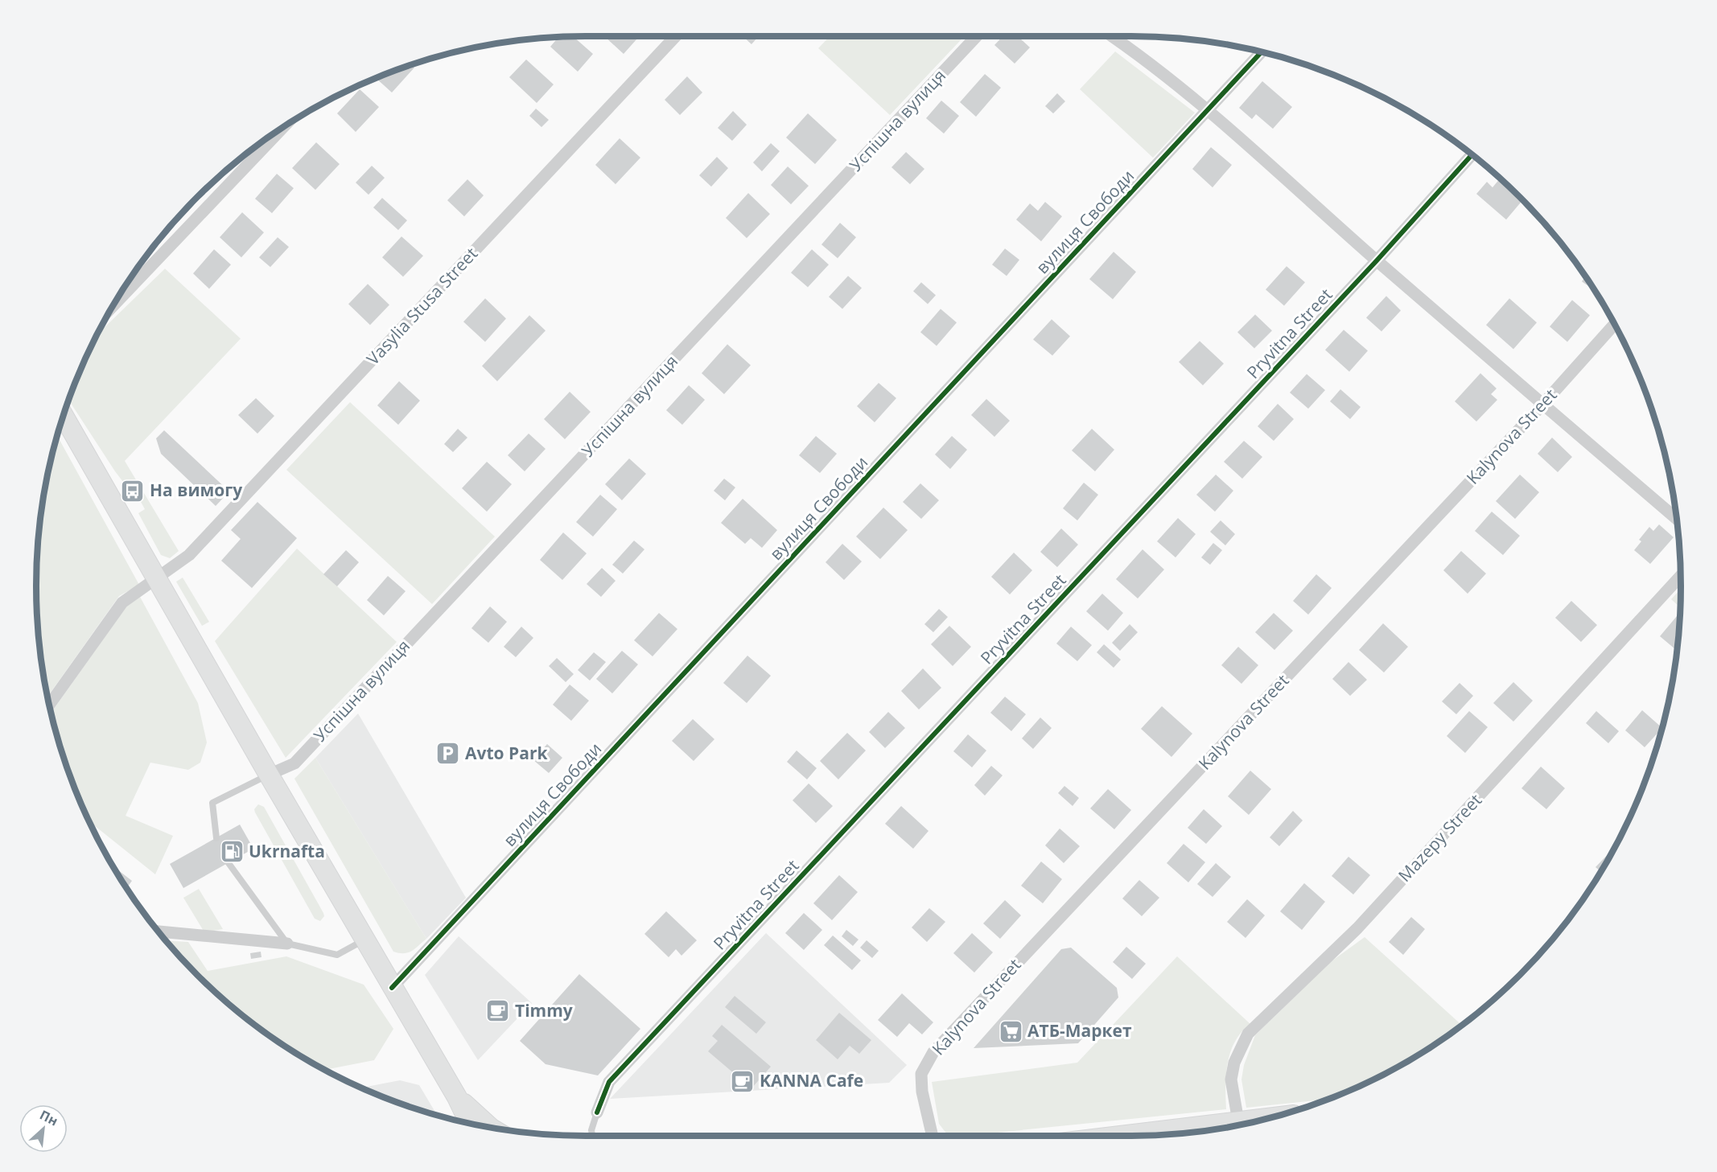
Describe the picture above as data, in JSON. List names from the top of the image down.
{
  "streets": {
    "street": [
      "Успішна вулиця",
      "вулиця Свободи",
      "Vasylia Stusa Street",
      "Pryvitna Street",
      "Kalynova Street",
      "Mazepy Street"
    ]
  },
  "places": {
    "bus stop": ["На вимогу"],
    "parking": ["Avto Park"],
    "fuel station": ["Ukrnafta"],
    "cafe": ["Timmy", "KANNA Cafe"],
    "supermarket": ["АТБ-Маркет"]
  },
  "north": "top right"
}
